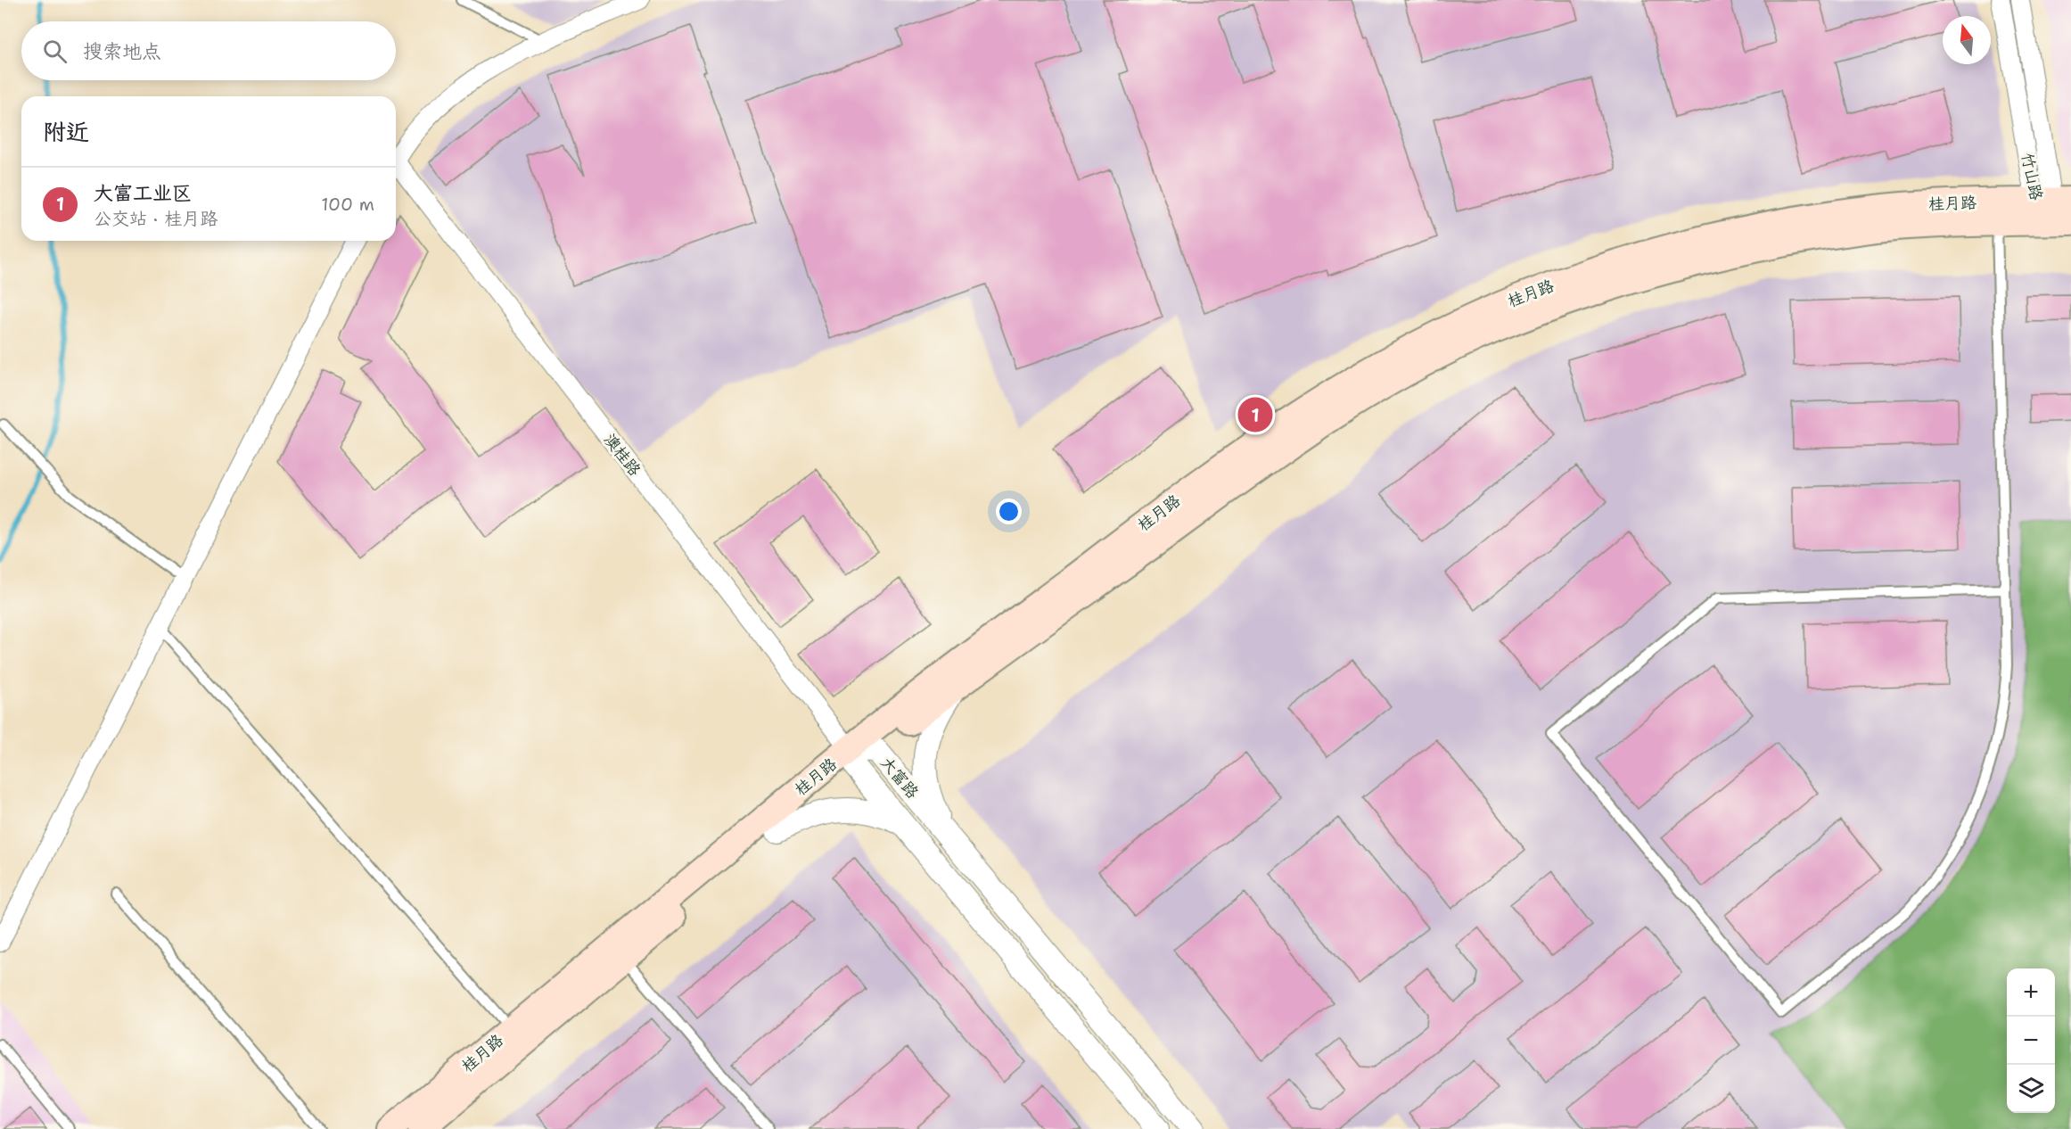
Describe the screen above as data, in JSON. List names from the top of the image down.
{
  "streets": {
    "main road": ["桂月路"],
    "street": ["竹山路", "澳桂路", "大富路"]
  },
  "crossings": [
    ["竹山路", "桂月路"],
    ["桂月路", "澳桂路"],
    ["桂月路", "大富路"],
    ["澳桂路", "大富路"]
  ],
  "north": "top",
  "page": {
    "search": "搜索地点",
    "heading": "附近",
    "list": [
      {
        "mark": "1",
        "name": "大富工业区",
        "note": "公交站 · 桂月路",
        "value": "100 m"
      }
    ],
    "pins": "1",
    "map_buttons": ["+", "−"]
  }
}
